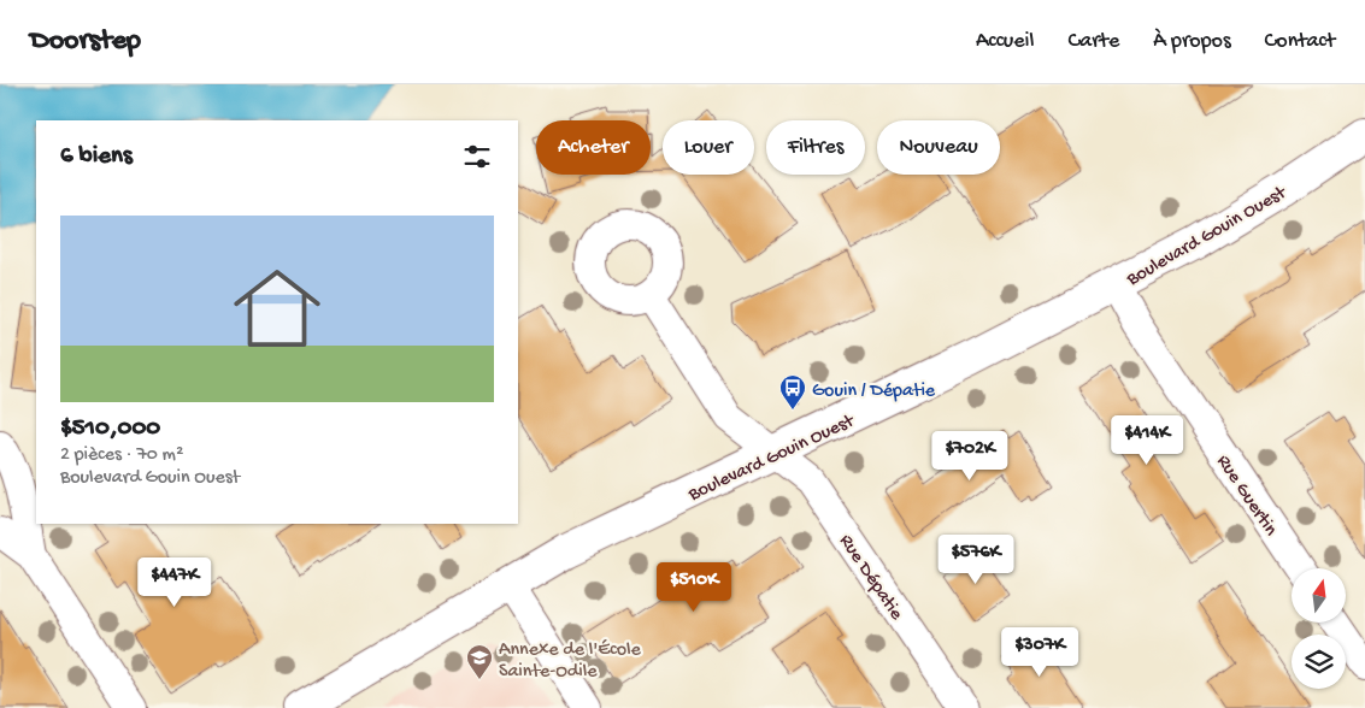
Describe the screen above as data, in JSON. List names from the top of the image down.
{
  "streets": {
    "street": ["Boulevard Gouin Ouest", "Rue Guertin", "Rue Dépatie"]
  },
  "crossings": [
    ["Boulevard Gouin Ouest", "Rue Guertin"],
    ["Boulevard Gouin Ouest", "Rue Dépatie"]
  ],
  "places": {
    "bus stop": ["Gouin / Dépatie"],
    "school or university": ["Annexe de l'École Sainte-Odile"]
  },
  "north": "top",
  "page": {
    "header": "Doorstep",
    "nav": [
      "Accueil",
      "Carte",
      "À propos",
      "Contact"
    ],
    "chip": [
      "Acheter",
      "Louer",
      "Filtres",
      "Nouveau"
    ],
    "heading": "6 biens",
    "list": [
      {
        "name": "$510,000",
        "note": "2 pièces · 70 m² · Boulevard Gouin Ouest"
      }
    ],
    "price": [
      "$414K",
      "$702K",
      "$576K",
      "$447K",
      "$510K",
      "$307K"
    ]
  }
}
